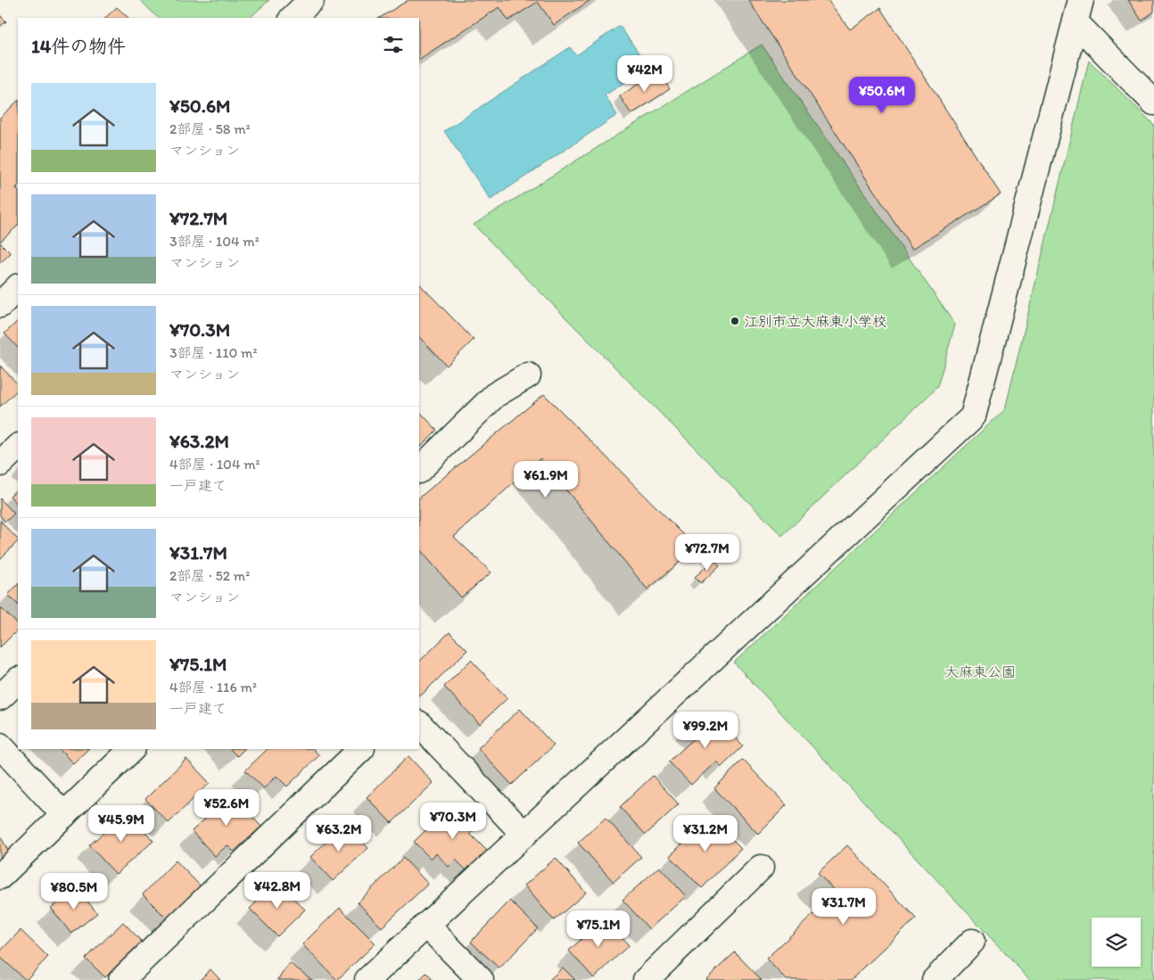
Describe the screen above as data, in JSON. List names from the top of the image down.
{
  "parks": ["大麻東公園"],
  "places": ["江別市立大麻東小学校"],
  "page": {
    "heading": "14件の物件",
    "price": [
      "¥42M",
      "¥50.6M",
      "¥61.9M",
      "¥72.7M",
      "¥99.2M",
      "¥52.6M",
      "¥70.3M",
      "¥45.9M",
      "¥63.2M",
      "¥31.2M",
      "¥42.8M",
      "¥80.5M",
      "¥31.7M",
      "¥75.1M"
    ],
    "list": [
      {
        "name": "¥50.6M",
        "note": "2部屋 · 58 m² · マンション"
      },
      {
        "name": "¥72.7M",
        "note": "3部屋 · 104 m² · マンション"
      },
      {
        "name": "¥70.3M",
        "note": "3部屋 · 110 m² · マンション"
      },
      {
        "name": "¥63.2M",
        "note": "4部屋 · 104 m² · 一戸建て"
      },
      {
        "name": "¥31.7M",
        "note": "2部屋 · 52 m² · マンション"
      },
      {
        "name": "¥75.1M",
        "note": "4部屋 · 116 m² · 一戸建て"
      }
    ]
  }
}
